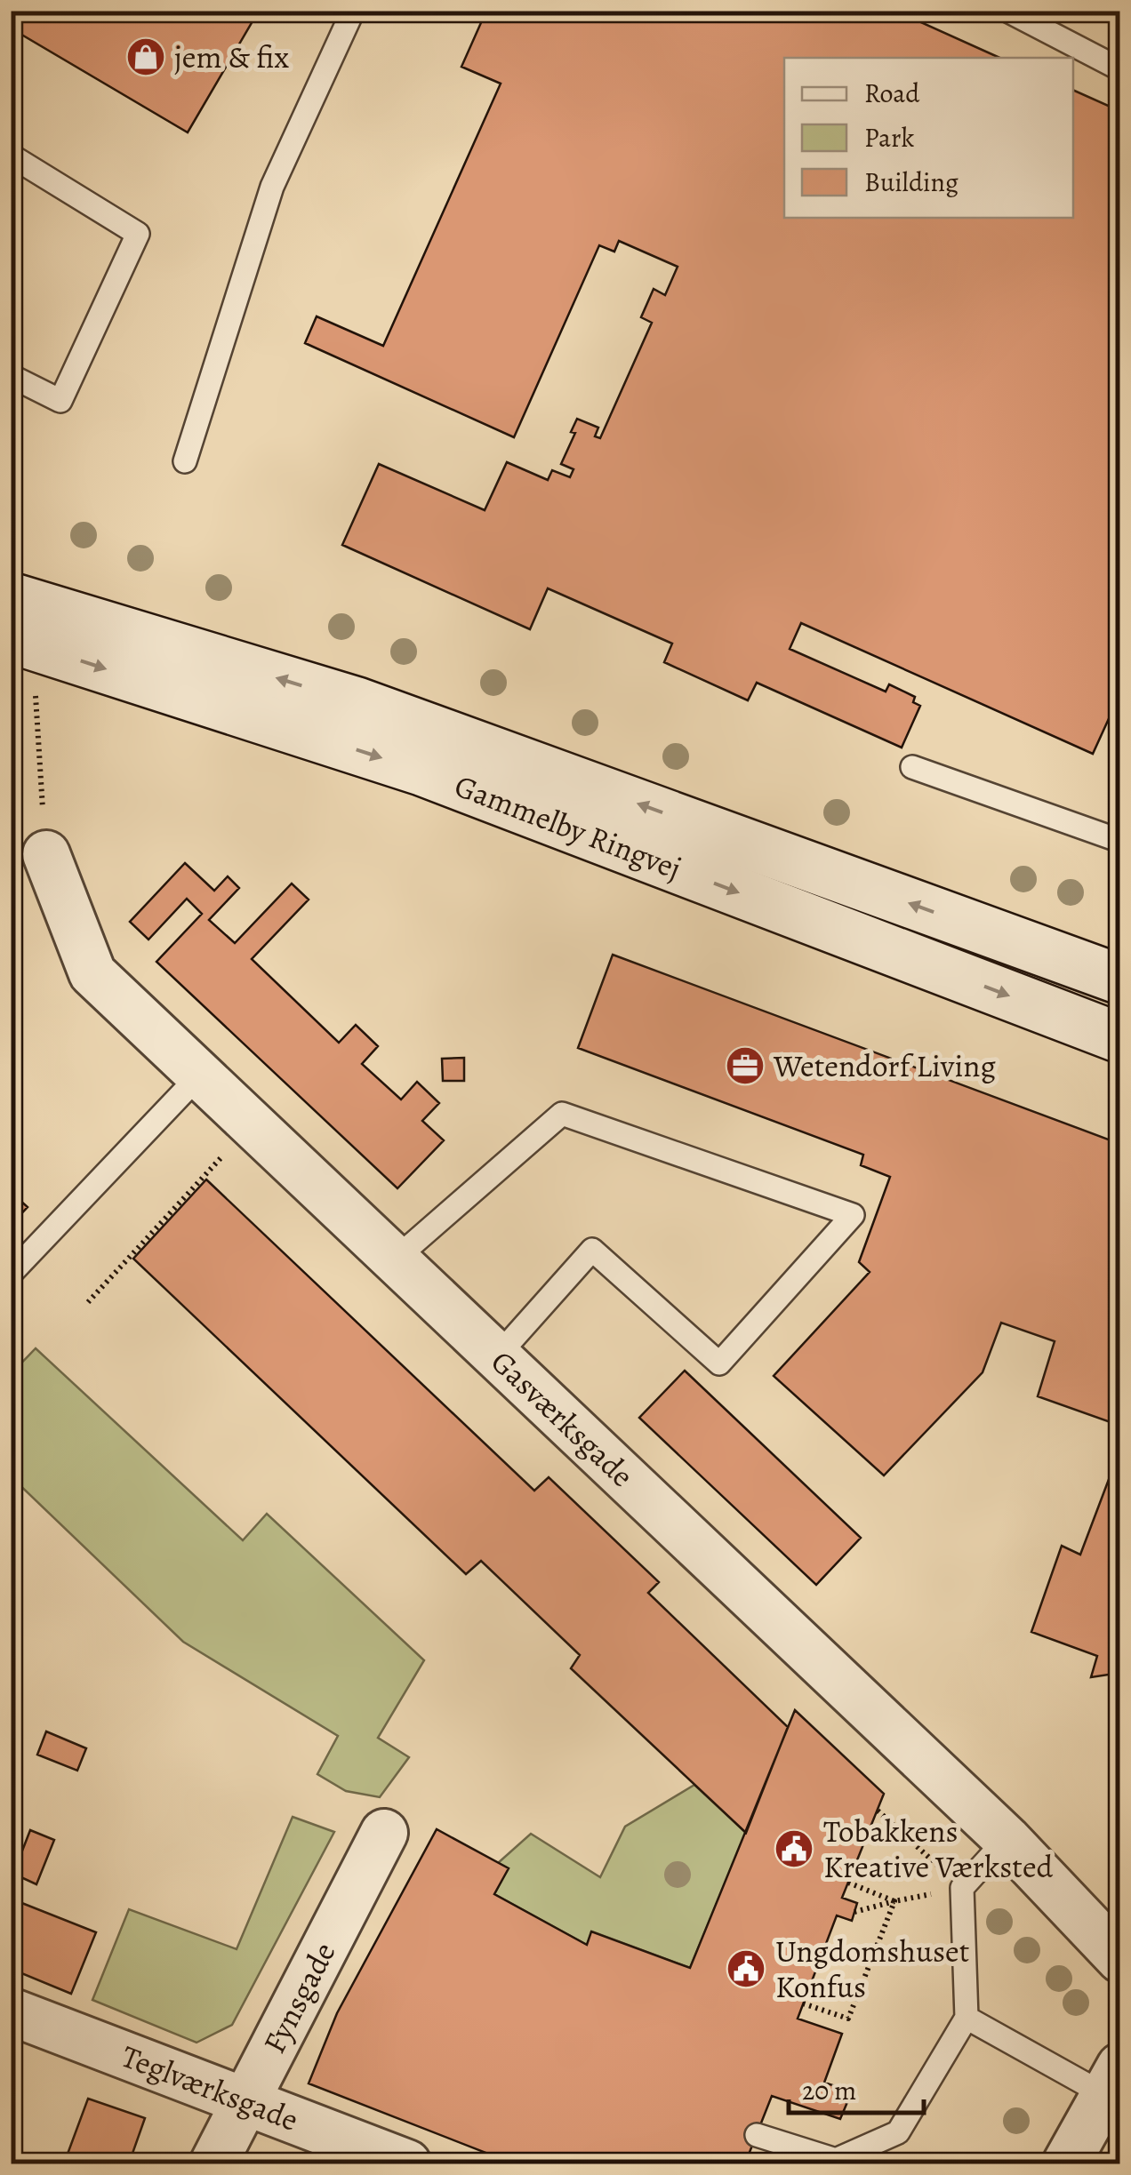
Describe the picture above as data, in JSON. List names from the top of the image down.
{
  "streets": {
    "street": [
      "Gammelby Ringvej",
      "Gasværksgade",
      "Fynsgade",
      "Teglværksgade"
    ]
  },
  "crossings": [
    ["Fynsgade", "Teglværksgade"]
  ],
  "places": {
    "shop": ["jem & fix"],
    "office": ["Wetendorf Living"],
    "public building": ["Tobakkens Kreative Værksted", "Ungdomshuset Konfus"]
  },
  "legend": ["Road", "Park", "Building"],
  "scale_bar": "20 m"
}
